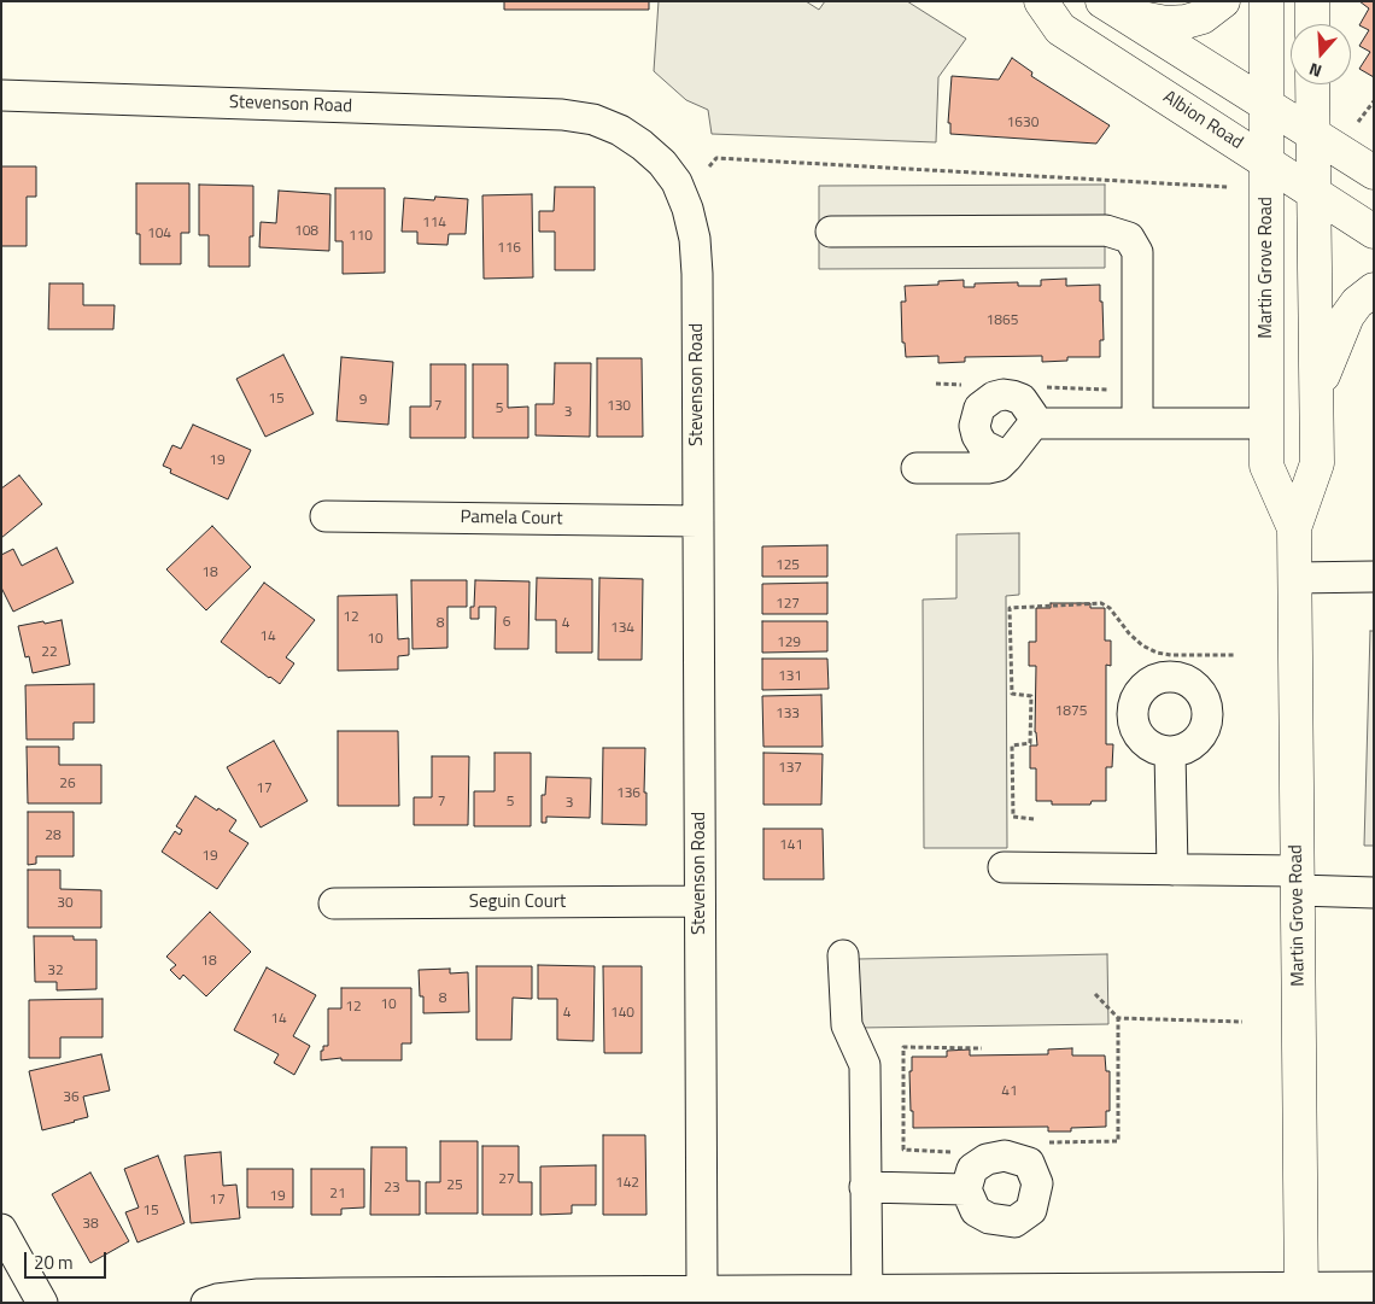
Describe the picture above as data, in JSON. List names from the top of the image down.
{
  "streets": {
    "main road": ["Albion Road", "Martin Grove Road"],
    "street": ["Stevenson Road", "Pamela Court", "Seguin Court"]
  },
  "crossings": [
    ["Stevenson Road", "Pamela Court"],
    ["Stevenson Road", "Seguin Court"],
    ["Albion Road", "Martin Grove Road"]
  ],
  "house_numbers": [
    "1630",
    "114",
    "108",
    "104",
    "110",
    "116",
    "1865",
    "15",
    "9",
    "7",
    "130",
    "5",
    "3",
    "19",
    "125",
    "18",
    "127",
    "12",
    "6",
    "8",
    "4",
    "134",
    "14",
    "10",
    "129",
    "22",
    "131",
    "1875",
    "133",
    "137",
    "26",
    "17",
    "136",
    "7",
    "5",
    "3",
    "28",
    "141",
    "19",
    "30",
    "18",
    "32",
    "8",
    "10",
    "12",
    "4",
    "140",
    "14",
    "41",
    "36",
    "27",
    "142",
    "25",
    "23",
    "21",
    "19",
    "17",
    "15",
    "38"
  ],
  "scale_bar": "20 m",
  "north": "bottom"
}
